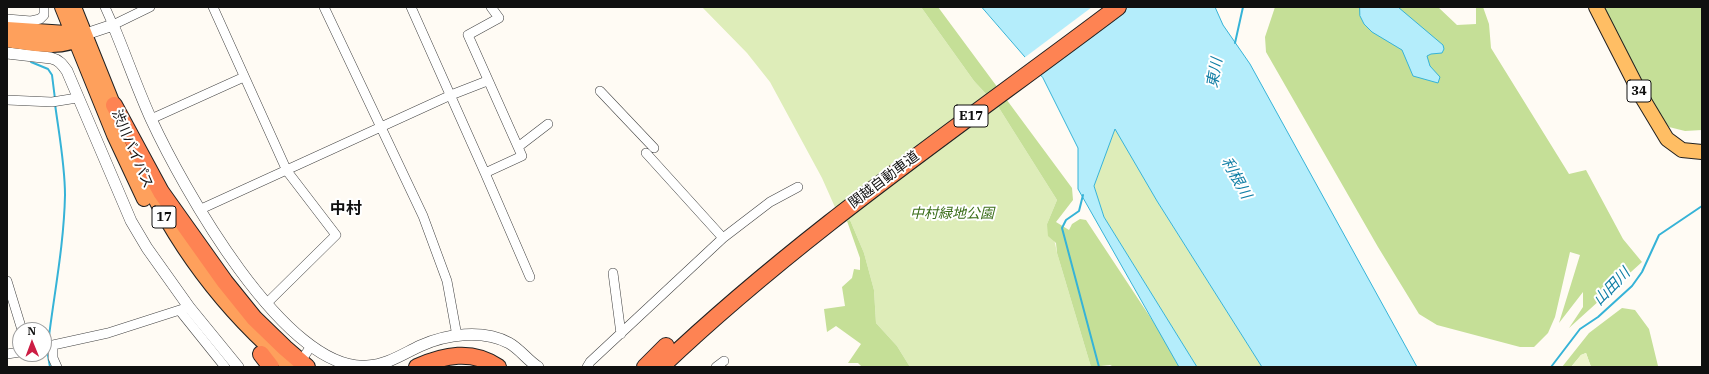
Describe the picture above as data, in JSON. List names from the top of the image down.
{
  "streets": {
    "highway": [
      "E17",
      "渋川バイパス",
      "関越自動車道",
      "17"
    ],
    "main road": ["34"]
  },
  "districts": ["中村"],
  "water": ["東川", "利根川", "山田川"],
  "parks": ["中村緑地公園"],
  "north": "top"
}
